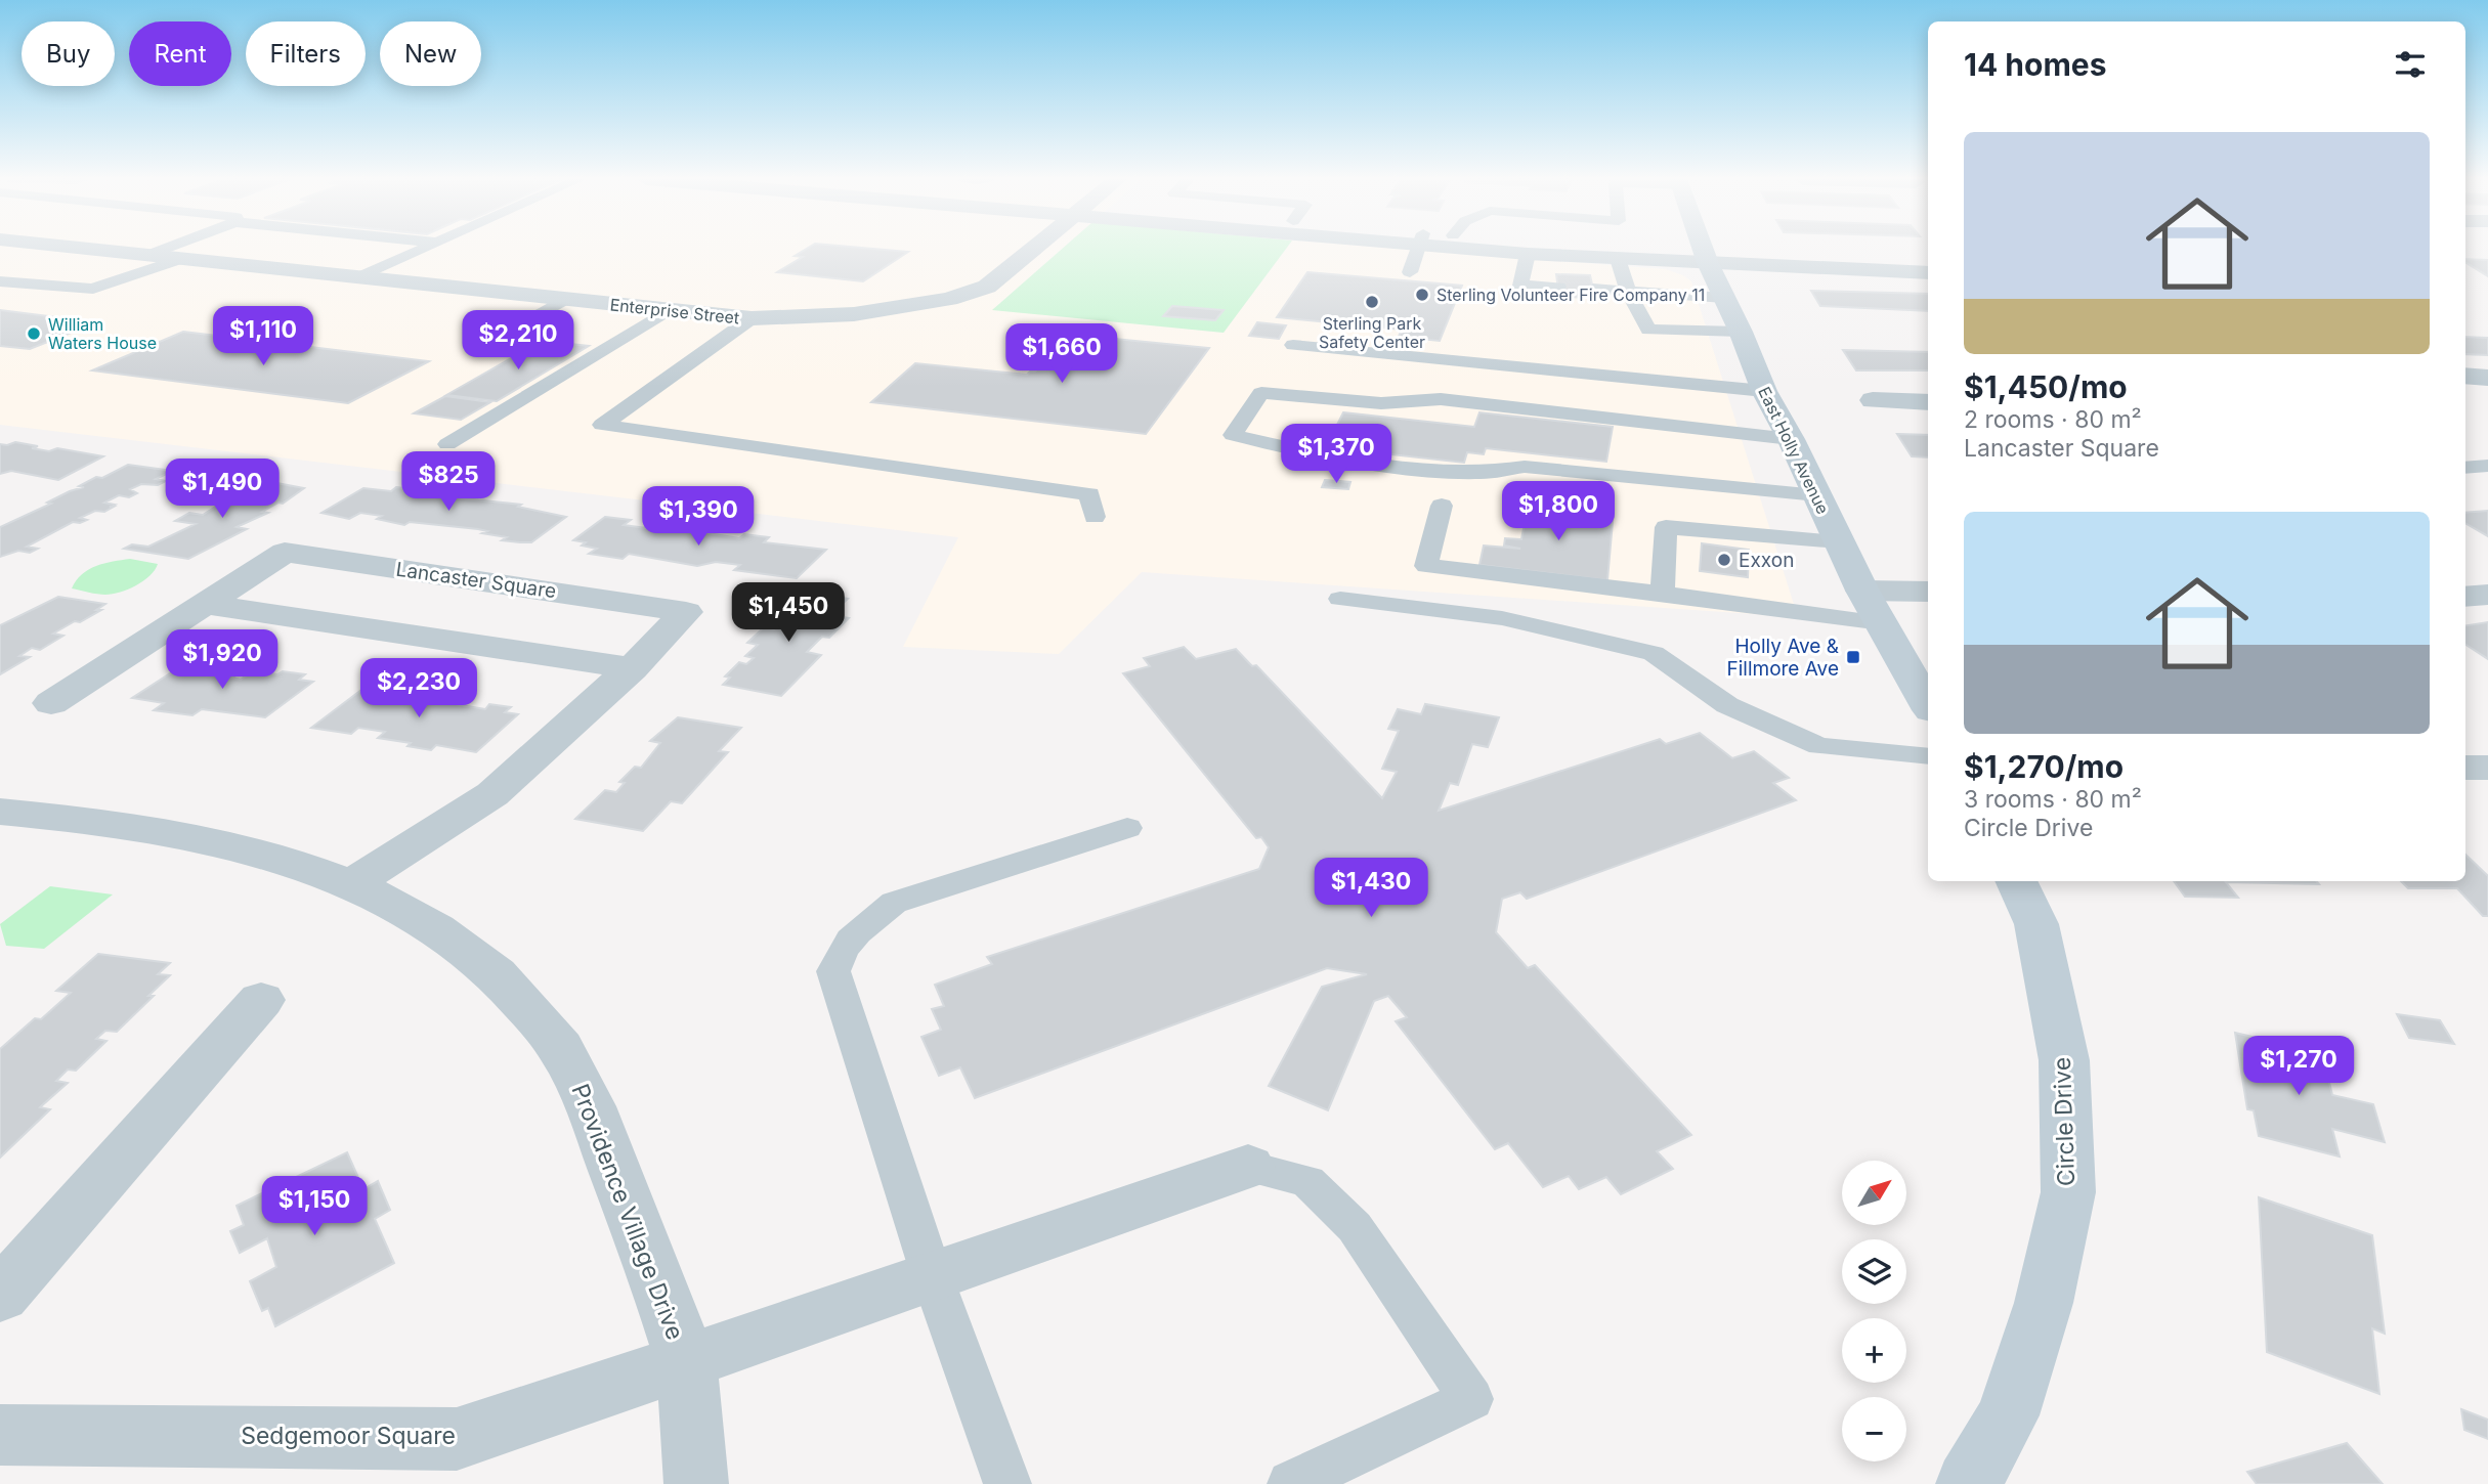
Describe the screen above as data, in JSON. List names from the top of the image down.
{
  "streets": {
    "street": [
      "Enterprise Street",
      "East Holly Avenue",
      "Lancaster Square",
      "Circle Drive",
      "Providence Village Drive",
      "Sedgemoor Square"
    ]
  },
  "crossings": [
    ["Lancaster Square", "Providence Village Drive"],
    ["Providence Village Drive", "Sedgemoor Square"]
  ],
  "places": {
    "other": [
      "Sterling Volunteer Fire Company 11",
      "Sterling Park Safety Center",
      "William Waters House",
      "Exxon"
    ],
    "transit": ["Holly Ave & Fillmore Ave"]
  },
  "north": "top right",
  "page": {
    "chip": [
      "Buy",
      "Rent",
      "Filters",
      "New"
    ],
    "heading": "14 homes",
    "list": [
      {
        "name": "$1,450/mo",
        "note": "2 rooms · 80 m² · Lancaster Square"
      },
      {
        "name": "$1,270/mo",
        "note": "3 rooms · 80 m² · Circle Drive"
      }
    ],
    "price": [
      "$1,110",
      "$2,210",
      "$1,660",
      "$1,370",
      "$825",
      "$1,490",
      "$1,800",
      "$1,390",
      "$1,450",
      "$1,920",
      "$2,230",
      "$1,430",
      "$1,270",
      "$1,150"
    ],
    "map_buttons": ["+", "−"]
  }
}
